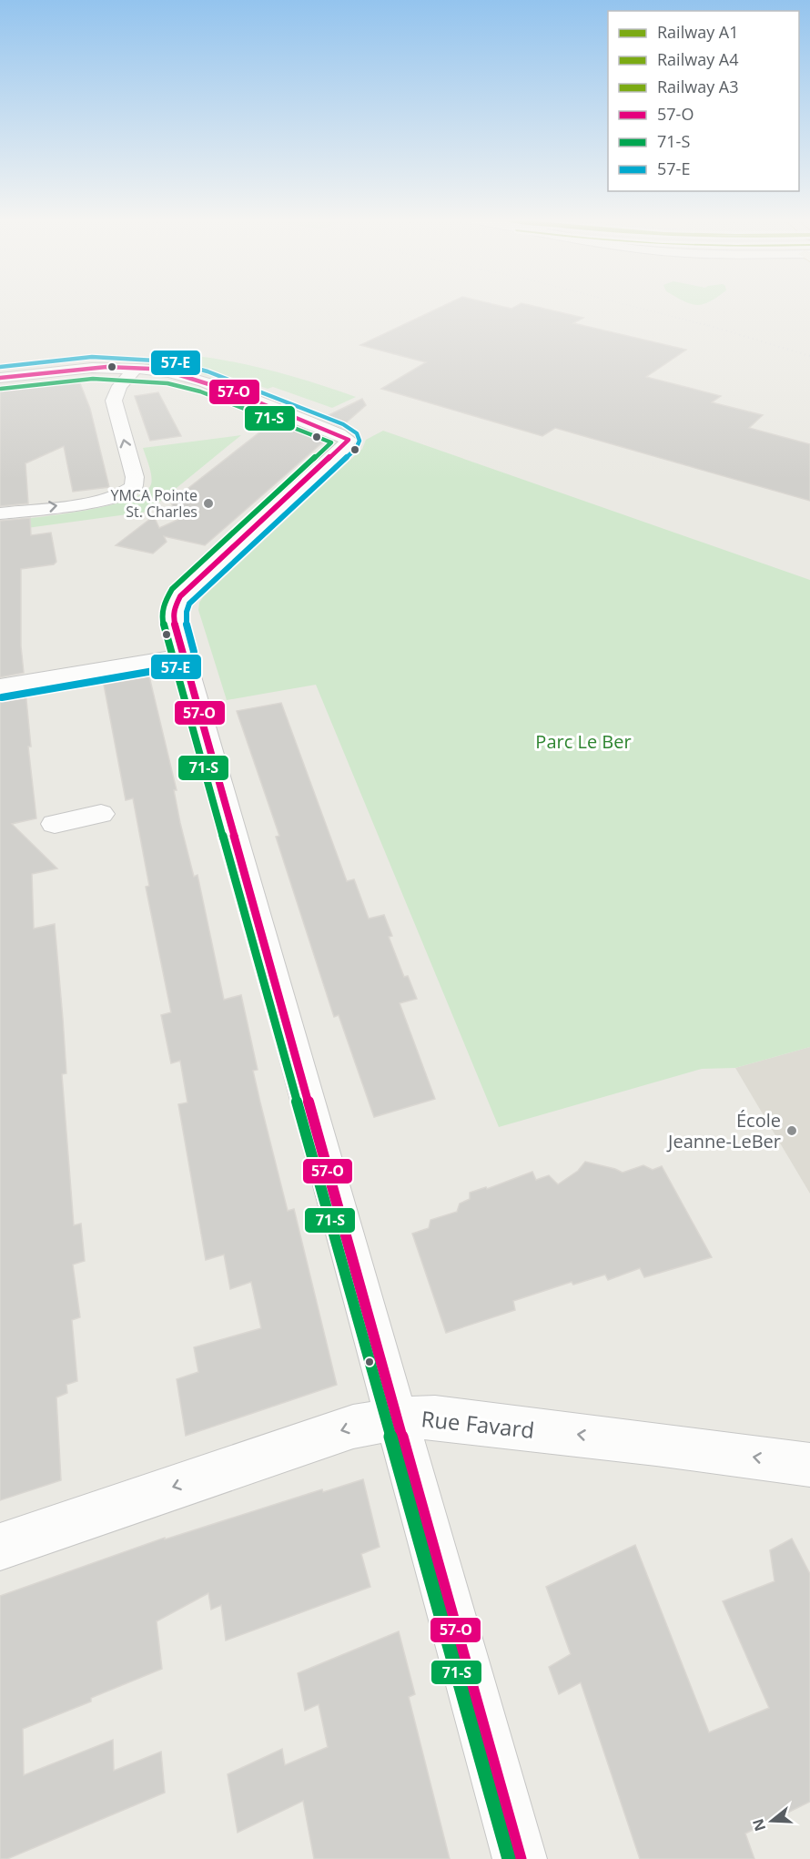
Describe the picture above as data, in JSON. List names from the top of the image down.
{
  "streets": {
    "street": ["Rue Favard"]
  },
  "one_way": ["Rue Favard"],
  "parks": ["Parc Le Ber"],
  "places": ["YMCA Pointe St. Charles", "École Jeanne-LeBer"],
  "lines": ["transit line 57-E", "transit line 57-O", "transit line 71-S"],
  "legend": [
    "Railway A1",
    "Railway A4",
    "Railway A3",
    "57-O",
    "71-S",
    "57-E"
  ],
  "north": "left"
}
